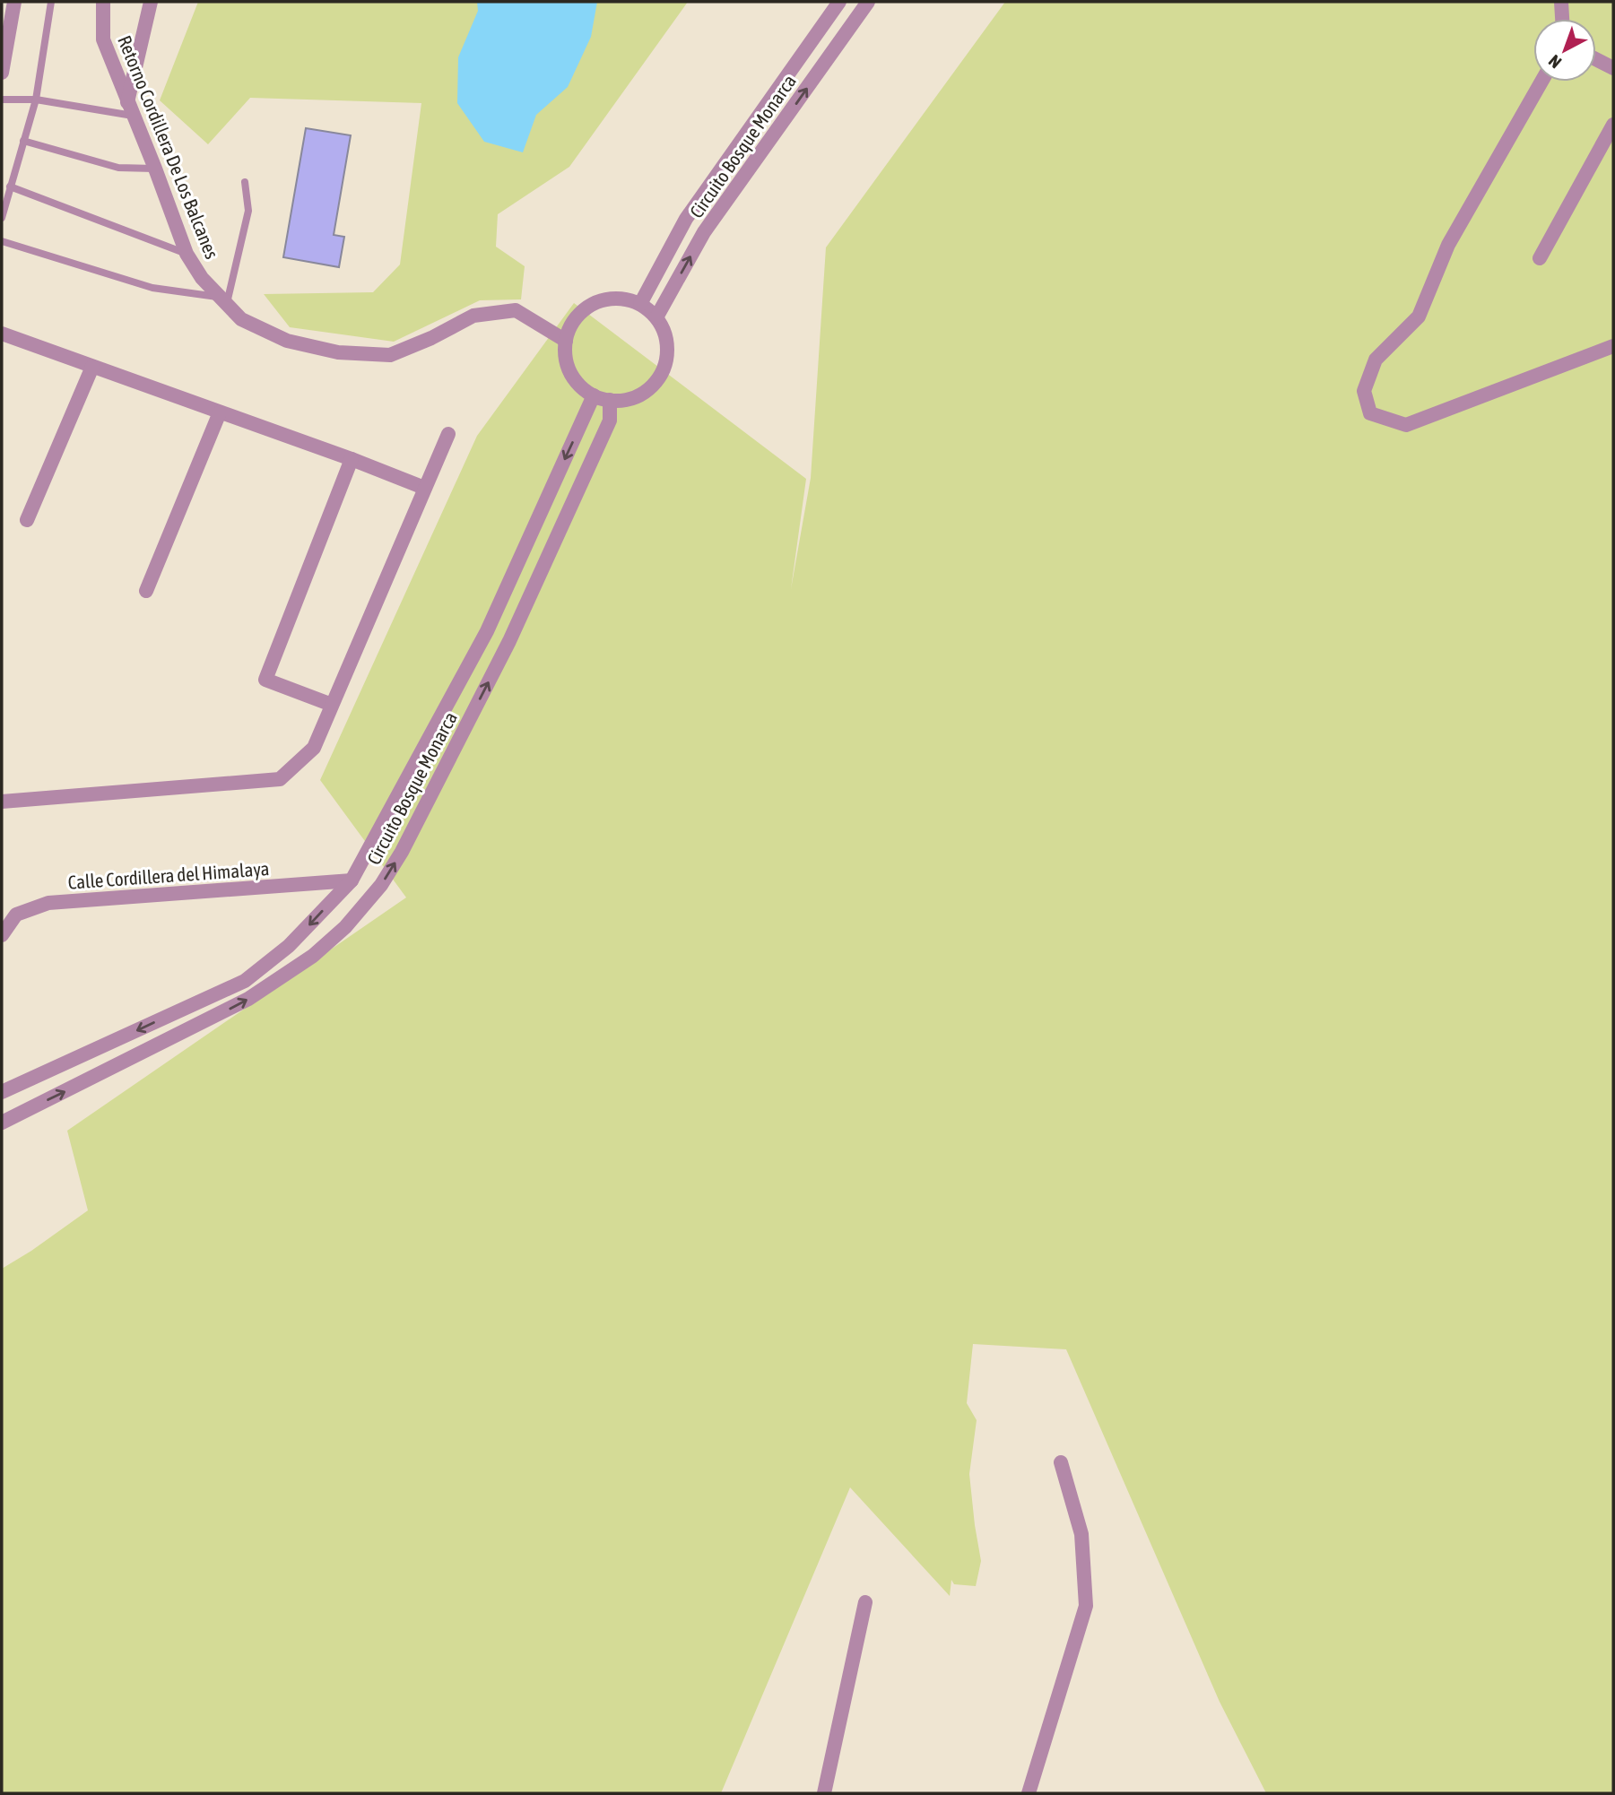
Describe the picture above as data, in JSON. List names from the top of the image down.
{
  "streets": {
    "street": ["Circuito Bosque Monarca", "Retorno Cordillera De Los Balcanes", "Calle Cordillera del Himalaya"]
  },
  "crossings": [
    ["Circuito Bosque Monarca", "Retorno Cordillera De Los Balcanes"],
    ["Circuito Bosque Monarca", "Calle Cordillera del Himalaya"]
  ],
  "north": "bottom left"
}
